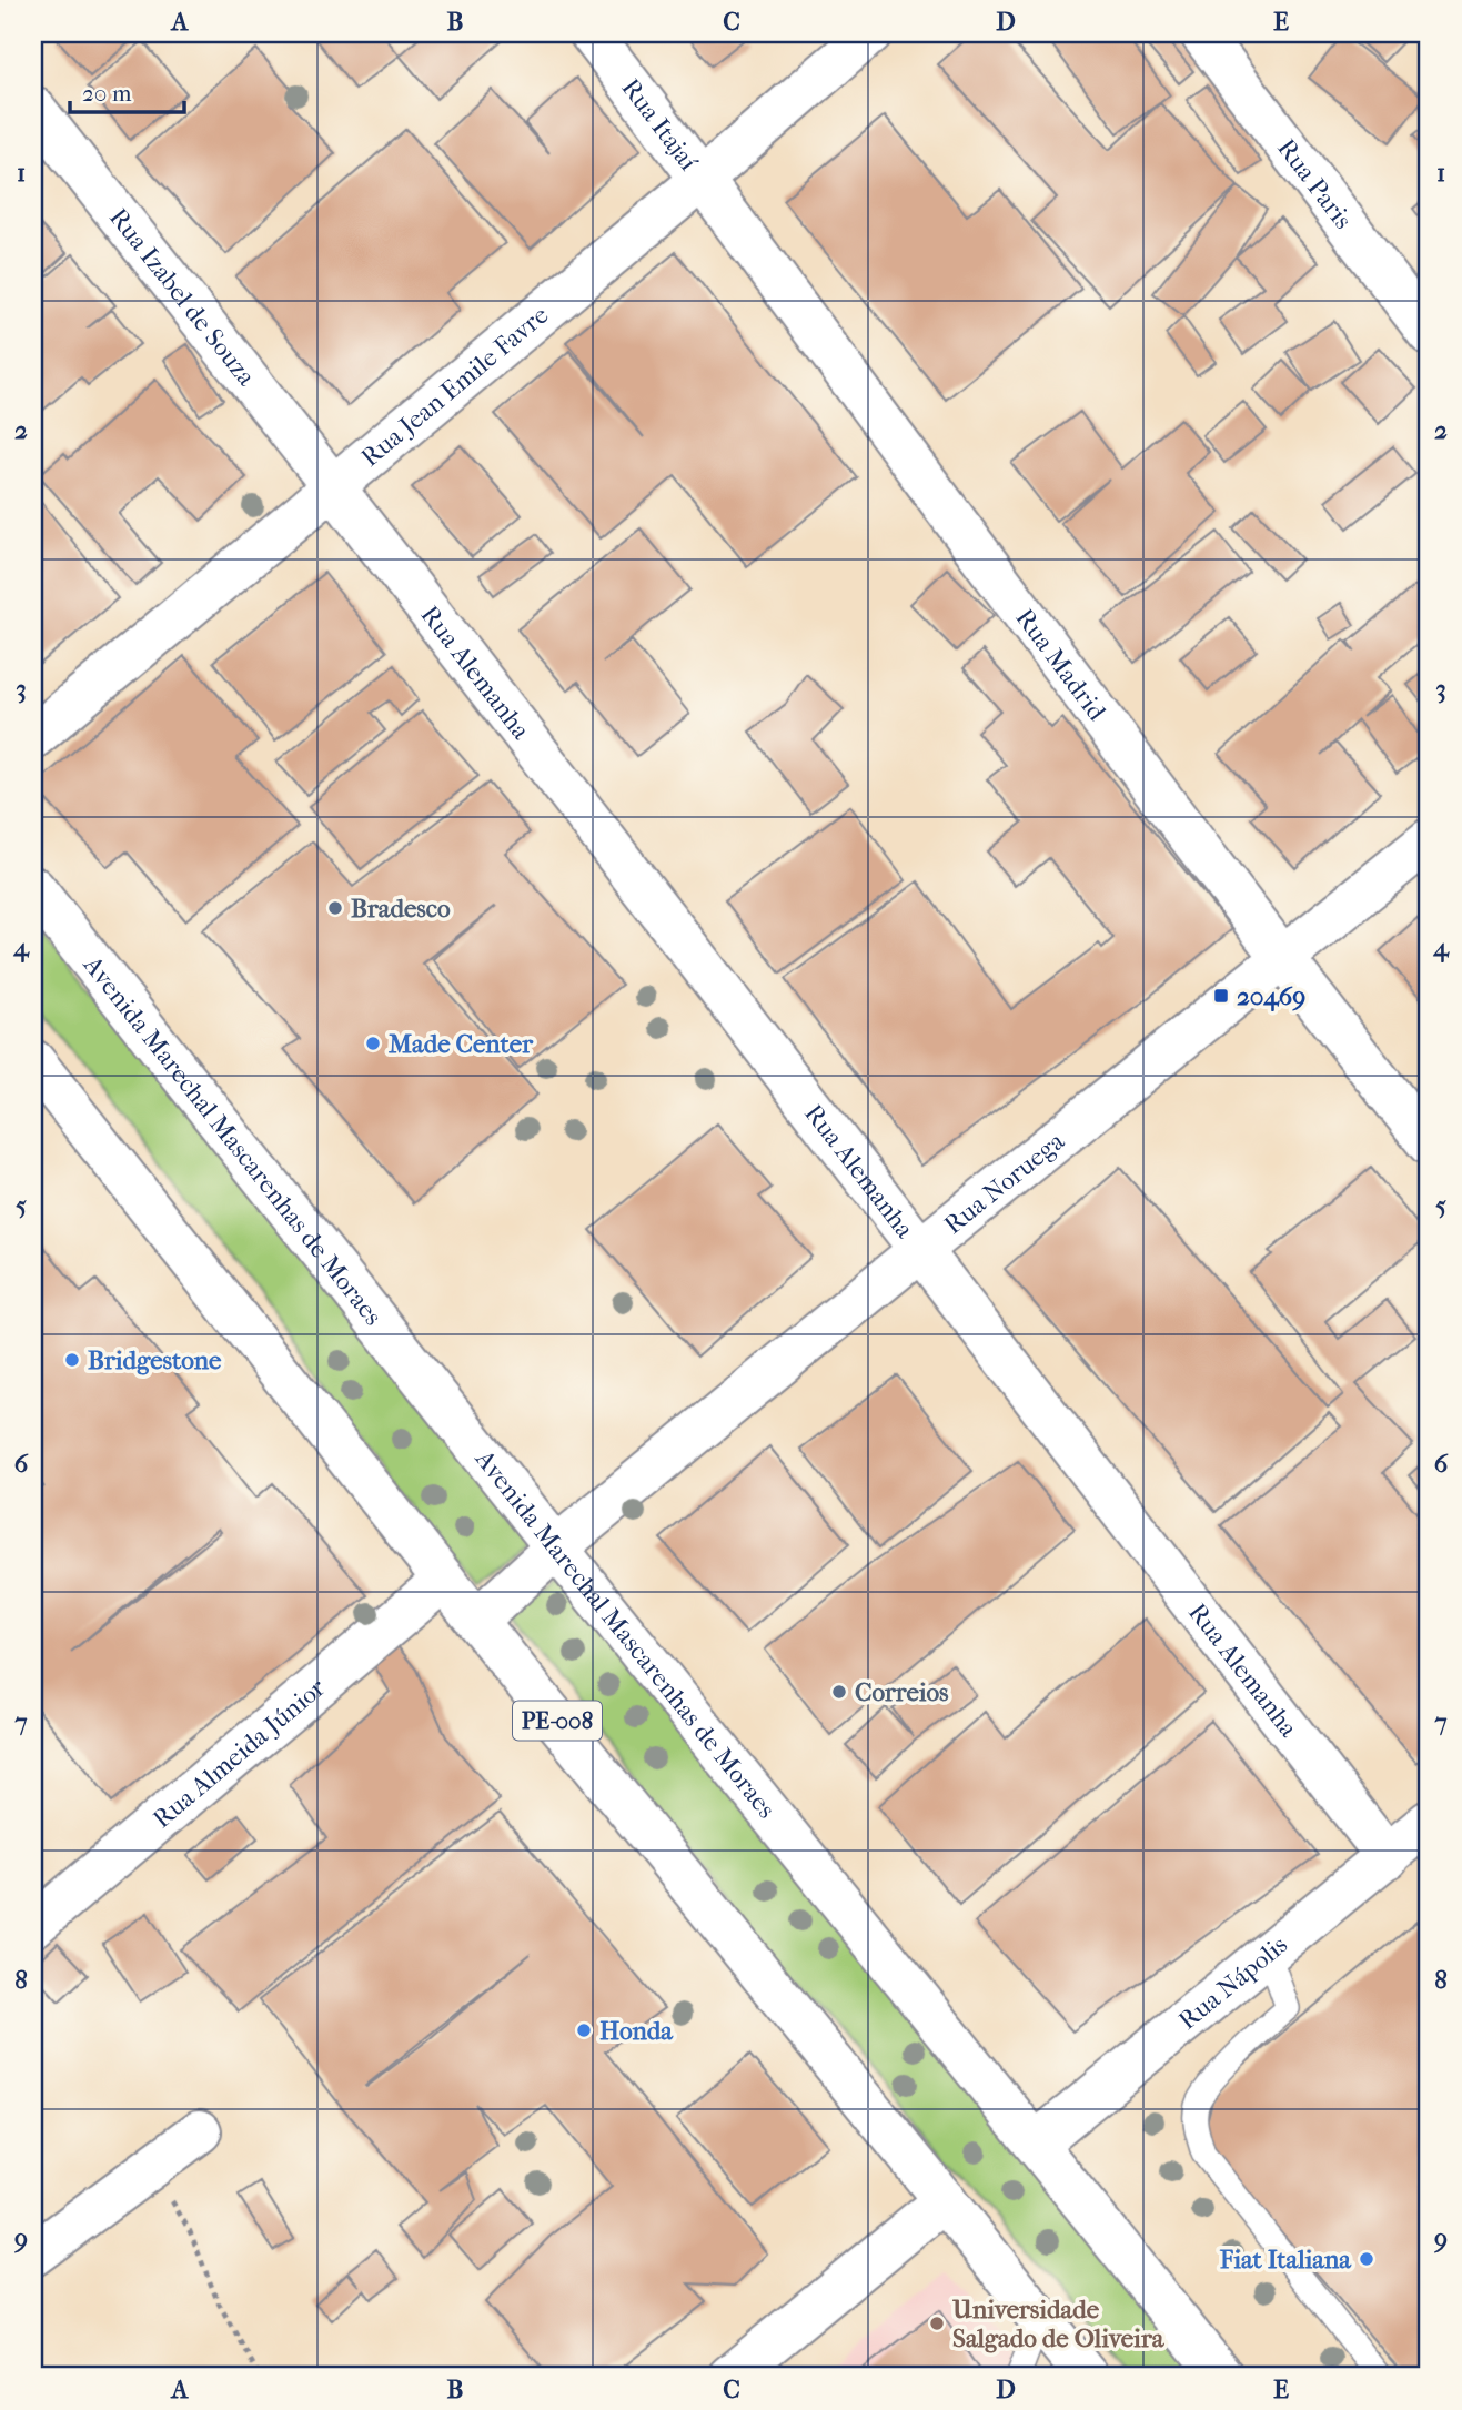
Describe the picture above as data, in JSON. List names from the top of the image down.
{
  "streets": {
    "main road": [
      "Rua Itajaí",
      "Rua Paris",
      "Rua Izabel de Souza",
      "Rua Jean Emile Favre",
      "Rua Madrid",
      "Rua Alemanha",
      "Avenida Marechal Mascarenhas de Moraes",
      "Rua Noruega",
      "PE-008",
      "Rua Almeida Júnior",
      "Rua Nápolis"
    ]
  },
  "crossings": [
    ["Rua Itajaí", "Rua Jean Emile Favre"],
    ["Rua Itajaí", "Rua Madrid"],
    ["Rua Izabel de Souza", "Rua Jean Emile Favre"],
    ["Rua Izabel de Souza", "Rua Alemanha"],
    ["Rua Jean Emile Favre", "Rua Madrid"],
    ["Rua Jean Emile Favre", "Rua Alemanha"],
    ["Rua Madrid", "Rua Noruega"],
    ["Rua Alemanha", "Rua Noruega"],
    ["Rua Alemanha", "Rua Nápolis"],
    ["Avenida Marechal Mascarenhas de Moraes", "Rua Noruega"],
    ["Avenida Marechal Mascarenhas de Moraes", "Rua Nápolis"],
    ["Rua Noruega", "PE-008"],
    ["PE-008", "Rua Almeida Júnior"]
  ],
  "places": {
    "other": [
      "Bradesco",
      "Made Center",
      "Bridgestone",
      "Correios",
      "Honda",
      "Fiat Italiana",
      "Universidade Salgado de Oliveira"
    ],
    "transit": ["20469"]
  },
  "scale_bar": "20 m",
  "grid": {
    "columns": [
      "A",
      "B",
      "C",
      "D",
      "E"
    ],
    "rows": [
      "1",
      "2",
      "3",
      "4",
      "5",
      "6",
      "7",
      "8",
      "9"
    ]
  }
}
